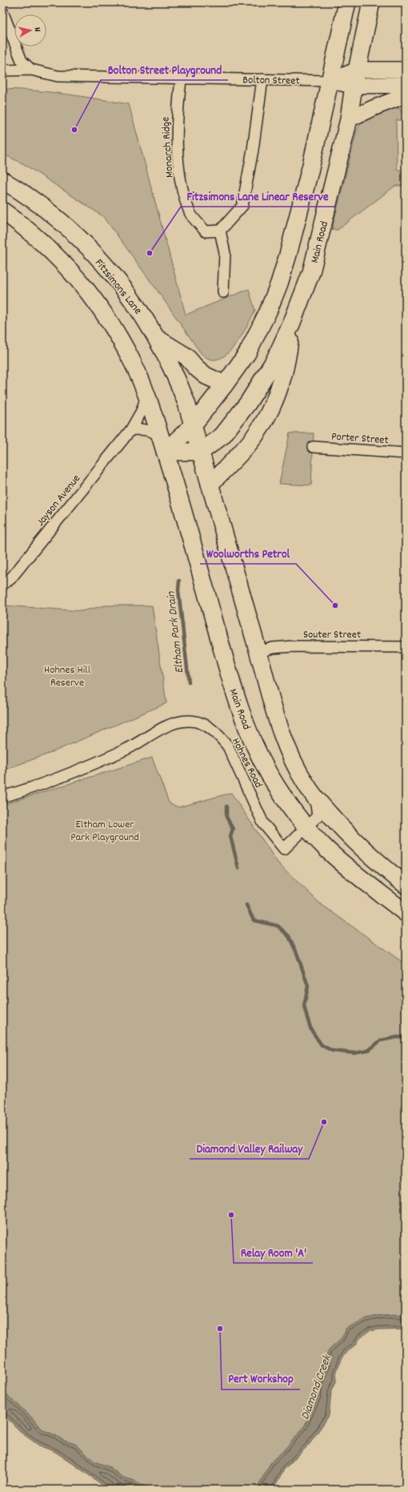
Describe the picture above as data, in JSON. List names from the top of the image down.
{
  "streets": {
    "main road": ["Bolton Street", "Main Road", "Fitzsimons Lane"],
    "street": [
      "Monarch Ridge",
      "Porter Street",
      "Jayson Avenue",
      "Souter Street",
      "Hohnes Road"
    ]
  },
  "crossings": [
    ["Bolton Street", "Monarch Ridge"],
    ["Bolton Street", "Main Road"],
    ["Main Road", "Hohnes Road"]
  ],
  "water": ["Eltham Park Drain", "Diamond Creek"],
  "parks": ["Hohnes Hill Reserve", "Eltham Lower Park Playground"],
  "places": [
    "Bolton Street Playground",
    "Fitzsimons Lane Linear Reserve",
    "Woolworths Petrol",
    "Diamond Valley Railway",
    "Relay Room 'A'",
    "Pert Workshop"
  ],
  "north": "right"
}
